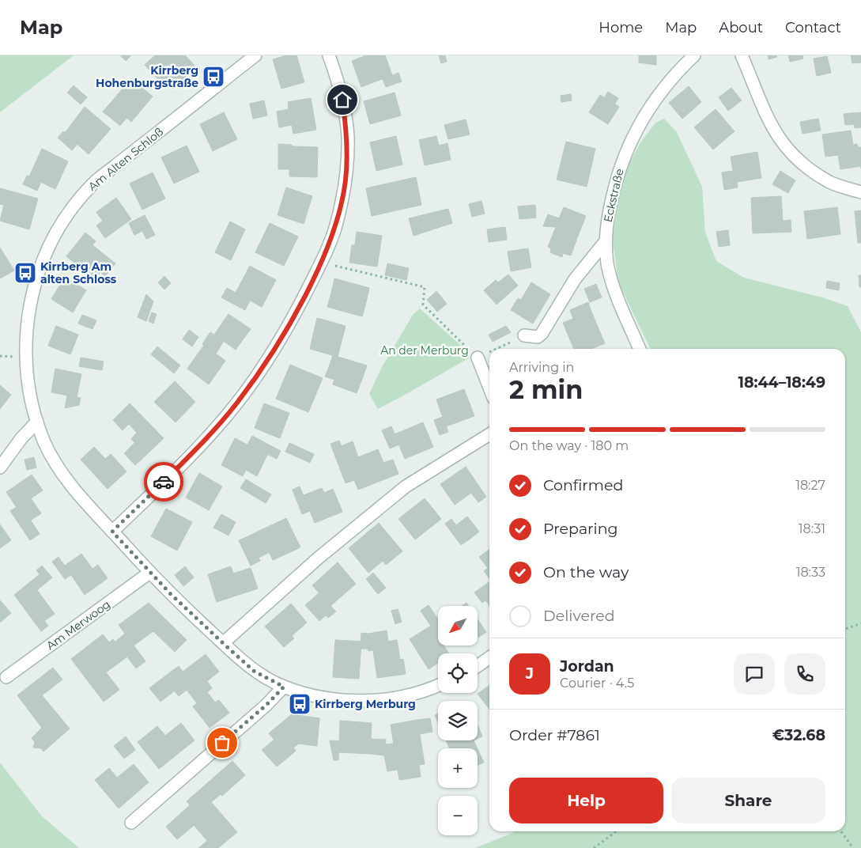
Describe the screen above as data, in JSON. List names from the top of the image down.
{
  "streets": {
    "street": ["Am Alten Schloß", "Eckstraße", "Am Merwoog"]
  },
  "crossings": [
    ["Am Alten Schloß", "Am Merwoog"]
  ],
  "parks": ["An der Merburg"],
  "places": {
    "bus stop": ["Kirrberg Hohenburgstraße", "Kirrberg Am alten Schloss", "Kirrberg Merburg"]
  },
  "north": "bottom left",
  "page": {
    "header": "Map",
    "nav": [
      "Home",
      "Map",
      "About",
      "Contact"
    ],
    "heading": ["2 min", "Arriving in", "18:44–18:49"],
    "panel": [
      "Jordan",
      "Courier · 4.5",
      "Order #7861",
      "€32.68"
    ],
    "bar": "On the way · 180 m",
    "list": [
      ["Confirmed", "18:27"],
      ["Preparing", "18:31"],
      ["On the way", "18:33"],
      "Delivered"
    ],
    "map_buttons": ["+", "−"],
    "round": "J",
    "buttons": ["Help", "Share"]
  }
}
